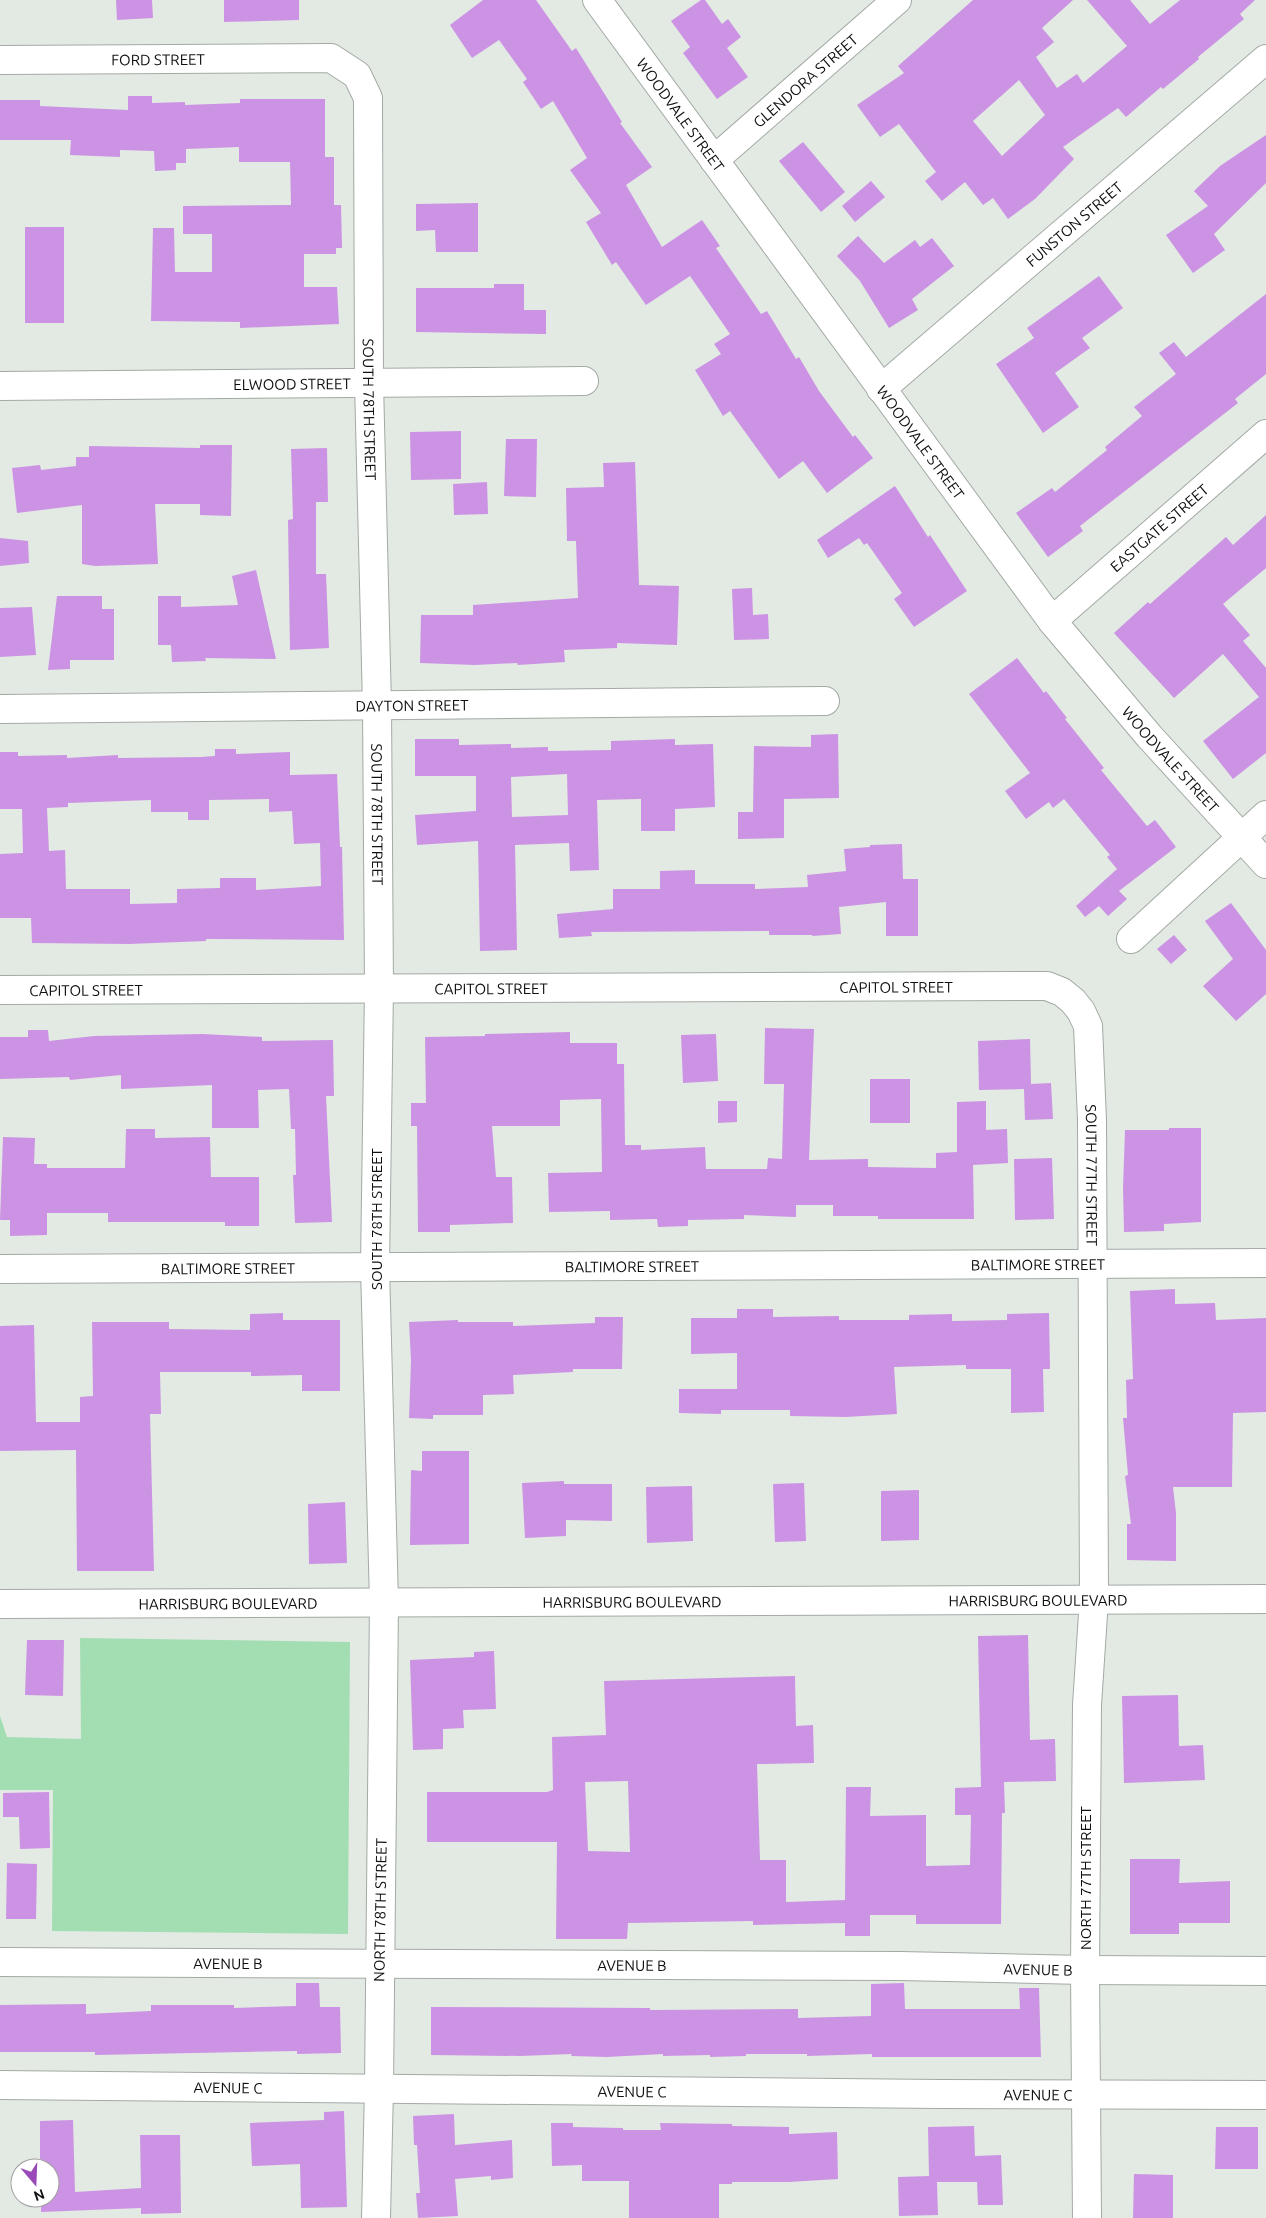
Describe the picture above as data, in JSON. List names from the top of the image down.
{
  "streets": {
    "street": [
      "FORD STREET",
      "GLENDORA STREET",
      "WOODVALE STREET",
      "FUNSTON STREET",
      "ELWOOD STREET",
      "SOUTH 78TH STREET",
      "EASTGATE STREET",
      "DAYTON STREET",
      "CAPITOL STREET",
      "SOUTH 77TH STREET",
      "BALTIMORE STREET",
      "HARRISBURG BOULEVARD",
      "NORTH 77TH STREET",
      "NORTH 78TH STREET",
      "AVENUE B",
      "AVENUE C"
    ]
  },
  "crossings": [
    ["FORD STREET", "SOUTH 78TH STREET"],
    ["GLENDORA STREET", "WOODVALE STREET"],
    ["WOODVALE STREET", "FUNSTON STREET"],
    ["WOODVALE STREET", "EASTGATE STREET"],
    ["ELWOOD STREET", "SOUTH 78TH STREET"],
    ["SOUTH 78TH STREET", "DAYTON STREET"],
    ["SOUTH 78TH STREET", "CAPITOL STREET"],
    ["SOUTH 78TH STREET", "BALTIMORE STREET"],
    ["SOUTH 78TH STREET", "HARRISBURG BOULEVARD"],
    ["SOUTH 78TH STREET", "NORTH 78TH STREET"],
    ["CAPITOL STREET", "SOUTH 77TH STREET"],
    ["SOUTH 77TH STREET", "BALTIMORE STREET"],
    ["SOUTH 77TH STREET", "HARRISBURG BOULEVARD"],
    ["SOUTH 77TH STREET", "NORTH 77TH STREET"],
    ["HARRISBURG BOULEVARD", "NORTH 77TH STREET"],
    ["HARRISBURG BOULEVARD", "NORTH 78TH STREET"],
    ["NORTH 77TH STREET", "AVENUE B"],
    ["NORTH 77TH STREET", "AVENUE C"],
    ["NORTH 78TH STREET", "AVENUE B"],
    ["NORTH 78TH STREET", "AVENUE C"]
  ],
  "north": "bottom"
}
